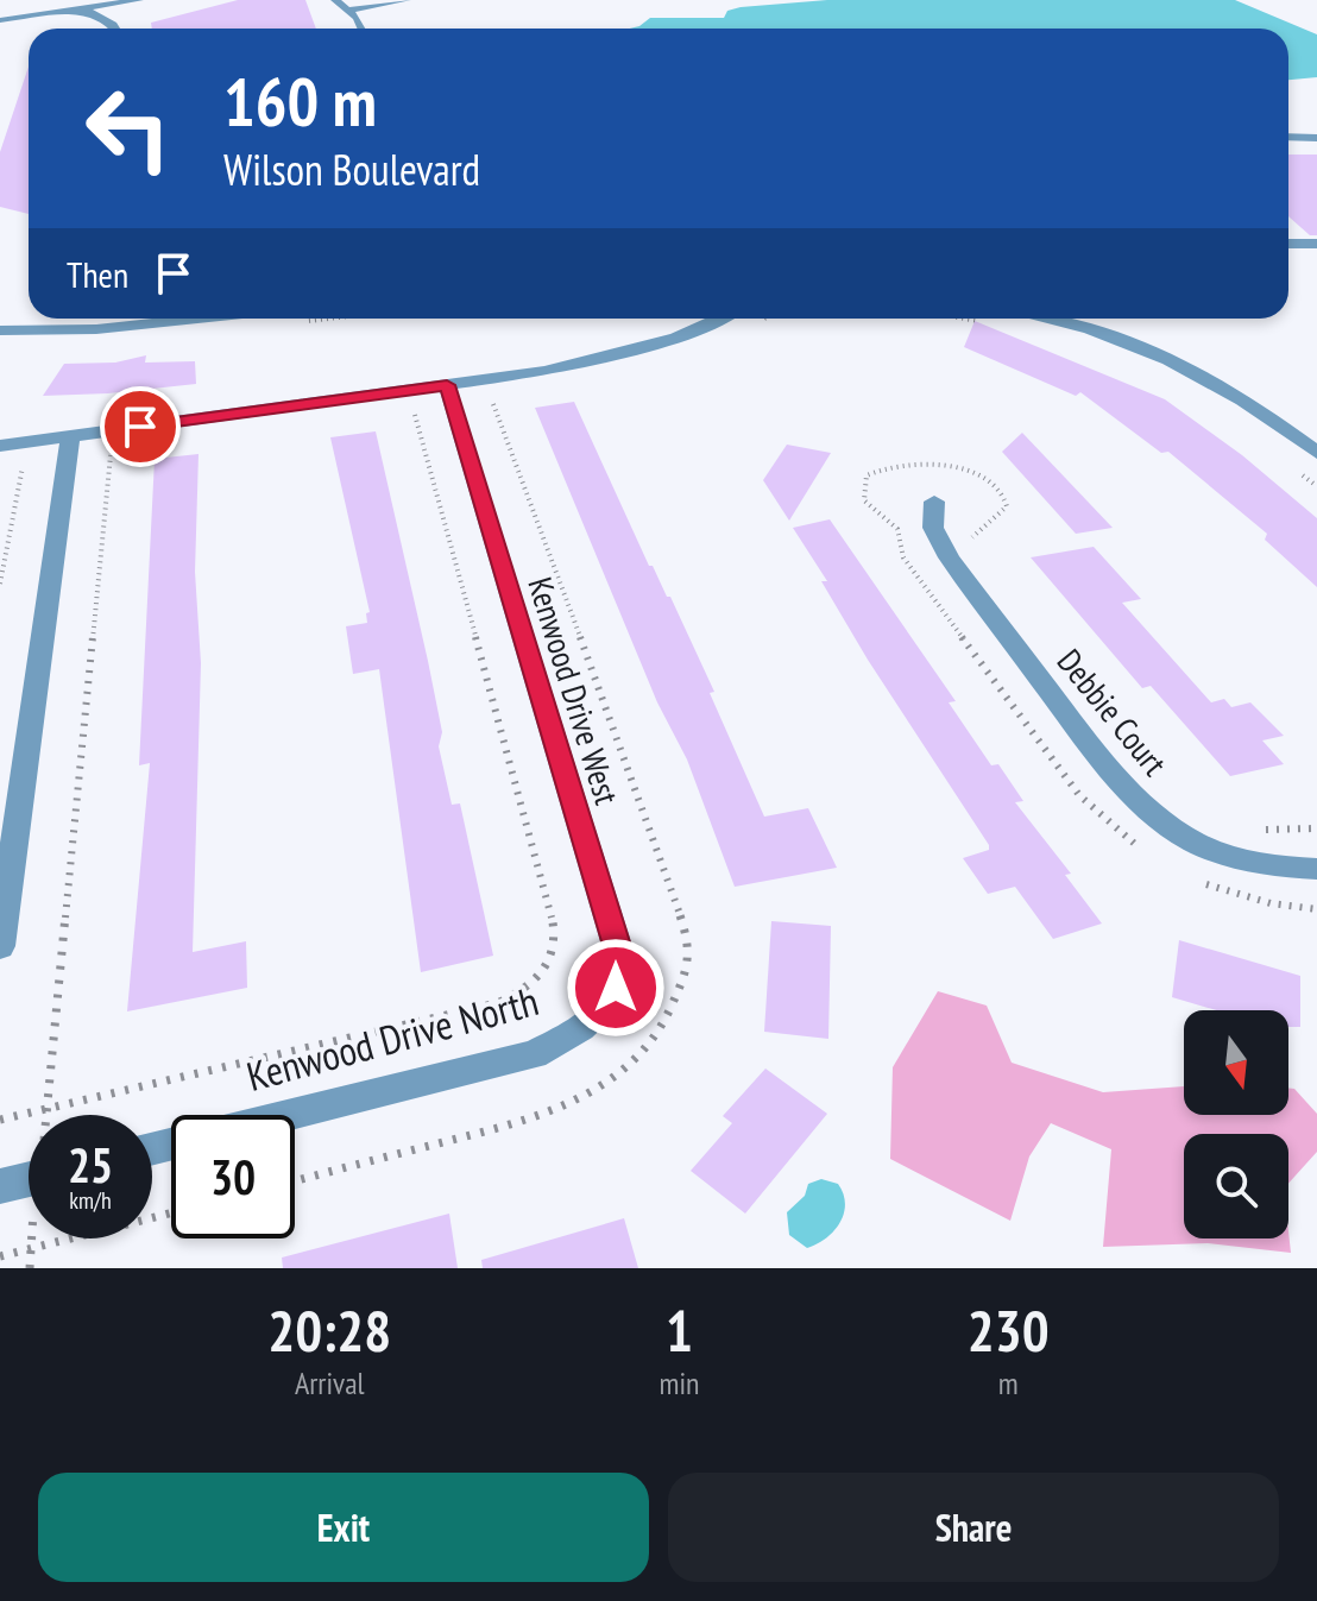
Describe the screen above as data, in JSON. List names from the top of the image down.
{
  "streets": {
    "street": ["Kenwood Drive West", "Debbie Court", "Kenwood Drive North"]
  },
  "crossings": [
    ["Kenwood Drive West", "Kenwood Drive North"]
  ],
  "north": "bottom",
  "page": {
    "turn": ["160 m", "Wilson Boulevard"],
    "then": "Then",
    "speed": "25 km/h",
    "limit": "30",
    "eta": [
      "20:28",
      "Arrival",
      "1",
      "min",
      "230",
      "m"
    ],
    "buttons": ["Exit", "Share"]
  }
}
